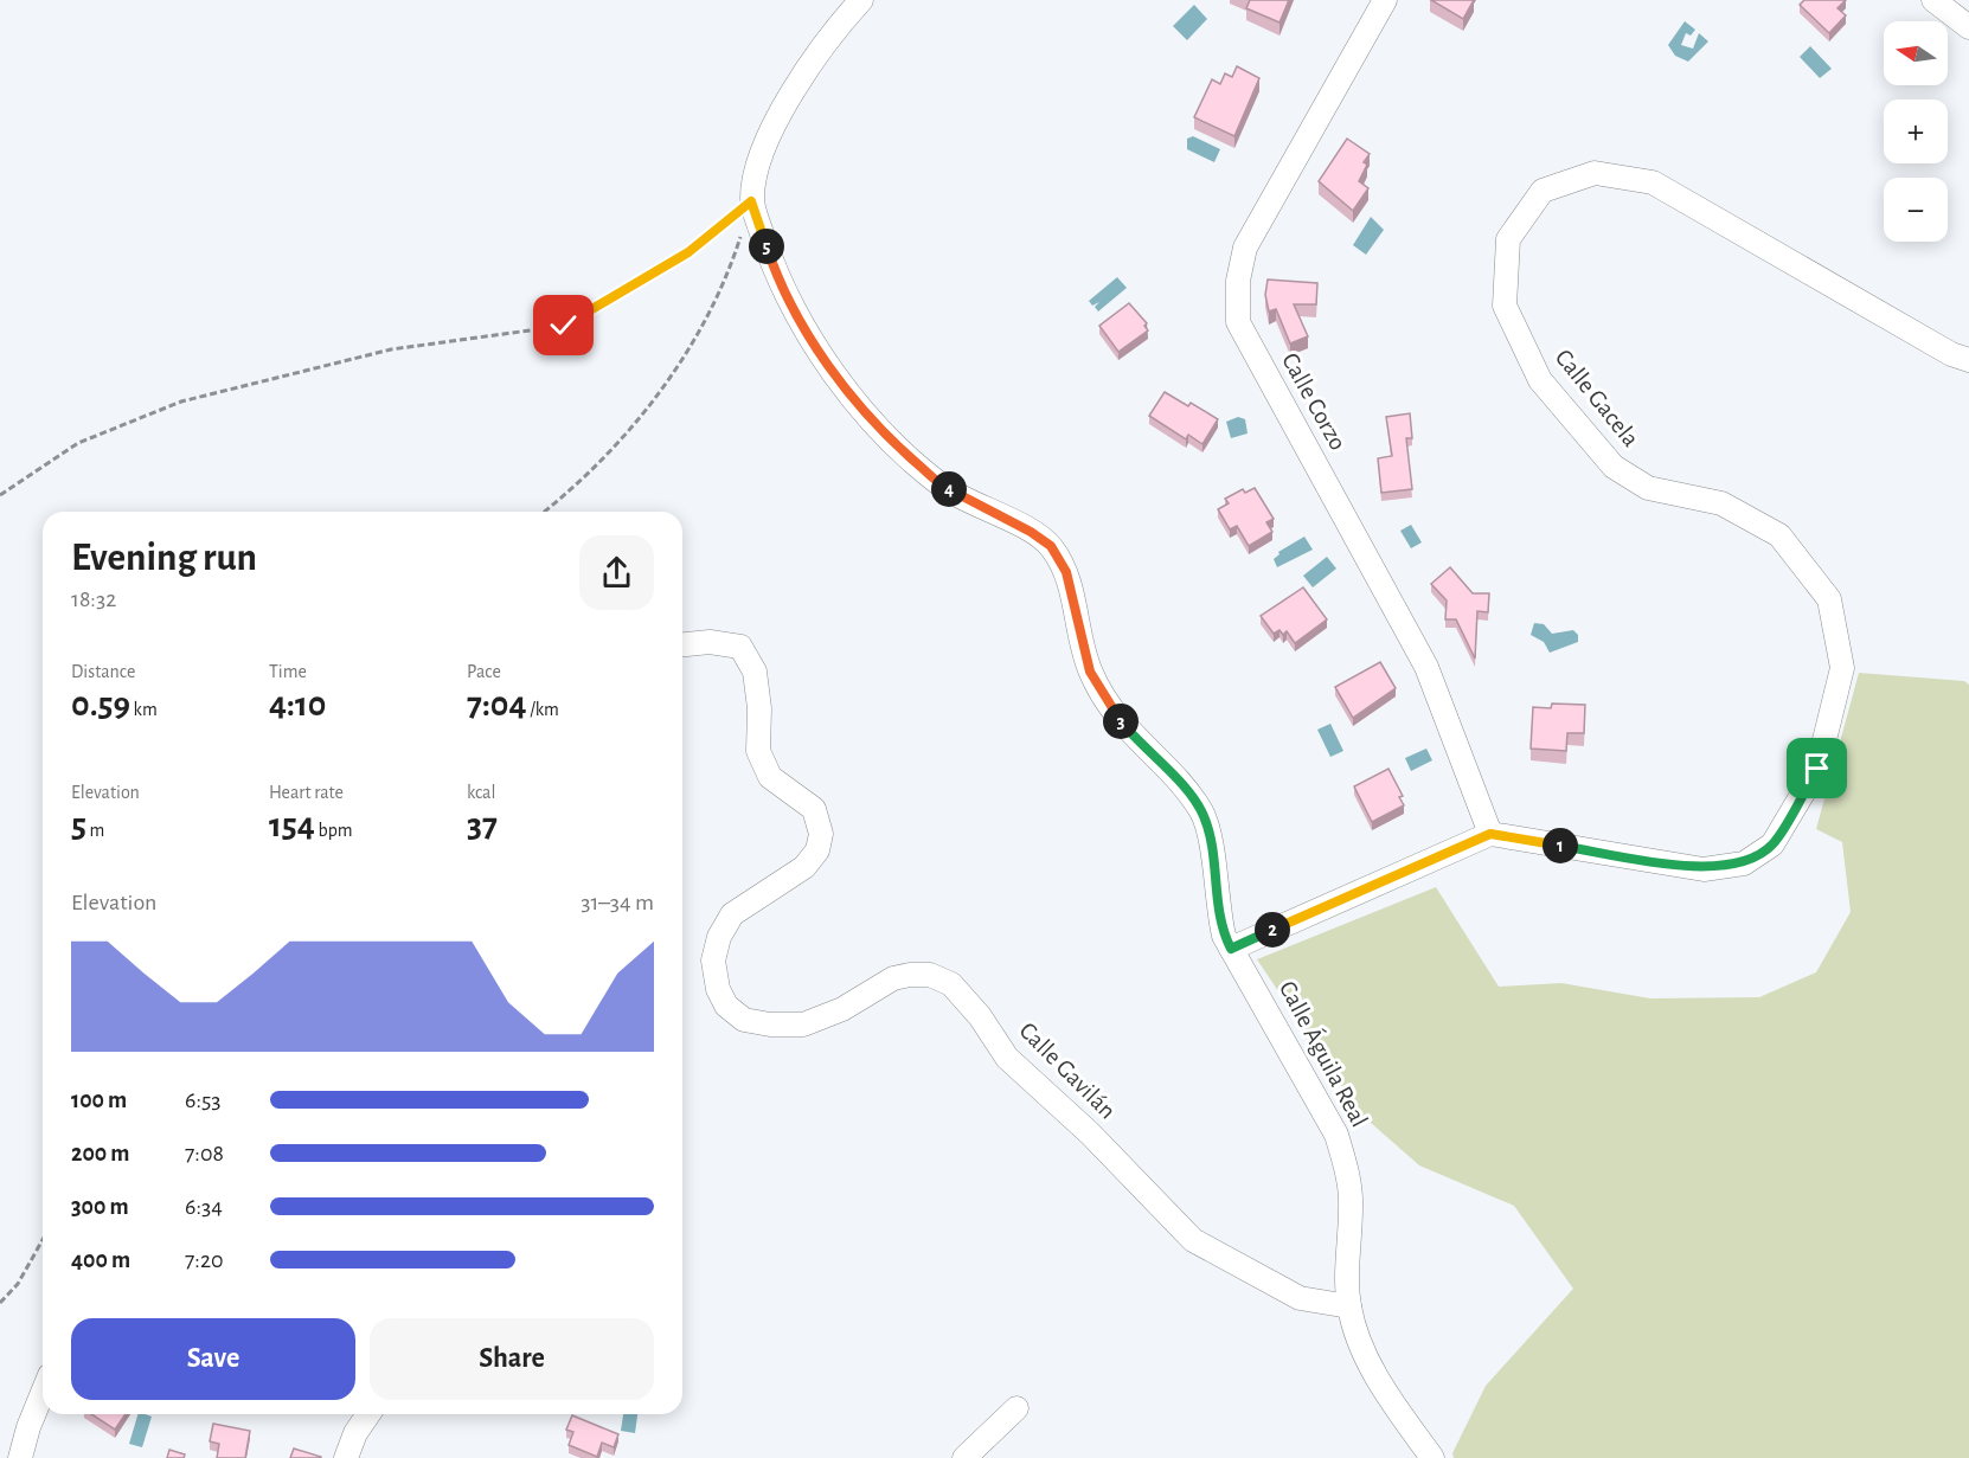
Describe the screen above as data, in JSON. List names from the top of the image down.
{
  "streets": {
    "street": [
      "Calle Gacela",
      "Calle Corzo",
      "Calle Águila Real",
      "Calle Gavilán"
    ]
  },
  "crossings": [
    ["Calle Gacela", "Calle Corzo"],
    ["Calle Águila Real", "Calle Gavilán"]
  ],
  "north": "left",
  "page": {
    "map_buttons": ["+", "−"],
    "pins": [
      "5",
      "4",
      "3",
      "1",
      "2"
    ],
    "heading": ["Evening run", "18:32"],
    "stats": [
      ["Distance", "0.59 km"],
      ["Time", "4:10"],
      ["Pace", "7:04 /km"],
      ["Elevation", "5 m"],
      ["Heart rate", "154 bpm"],
      ["kcal", "37"]
    ],
    "chart": ["Elevation", "31–34 m"],
    "list": [
      {
        "name": "100 m",
        "note": "6:53"
      },
      {
        "name": "200 m",
        "note": "7:08"
      },
      {
        "name": "300 m",
        "note": "6:34"
      },
      {
        "name": "400 m",
        "note": "7:20"
      }
    ],
    "buttons": ["Save", "Share"]
  }
}
